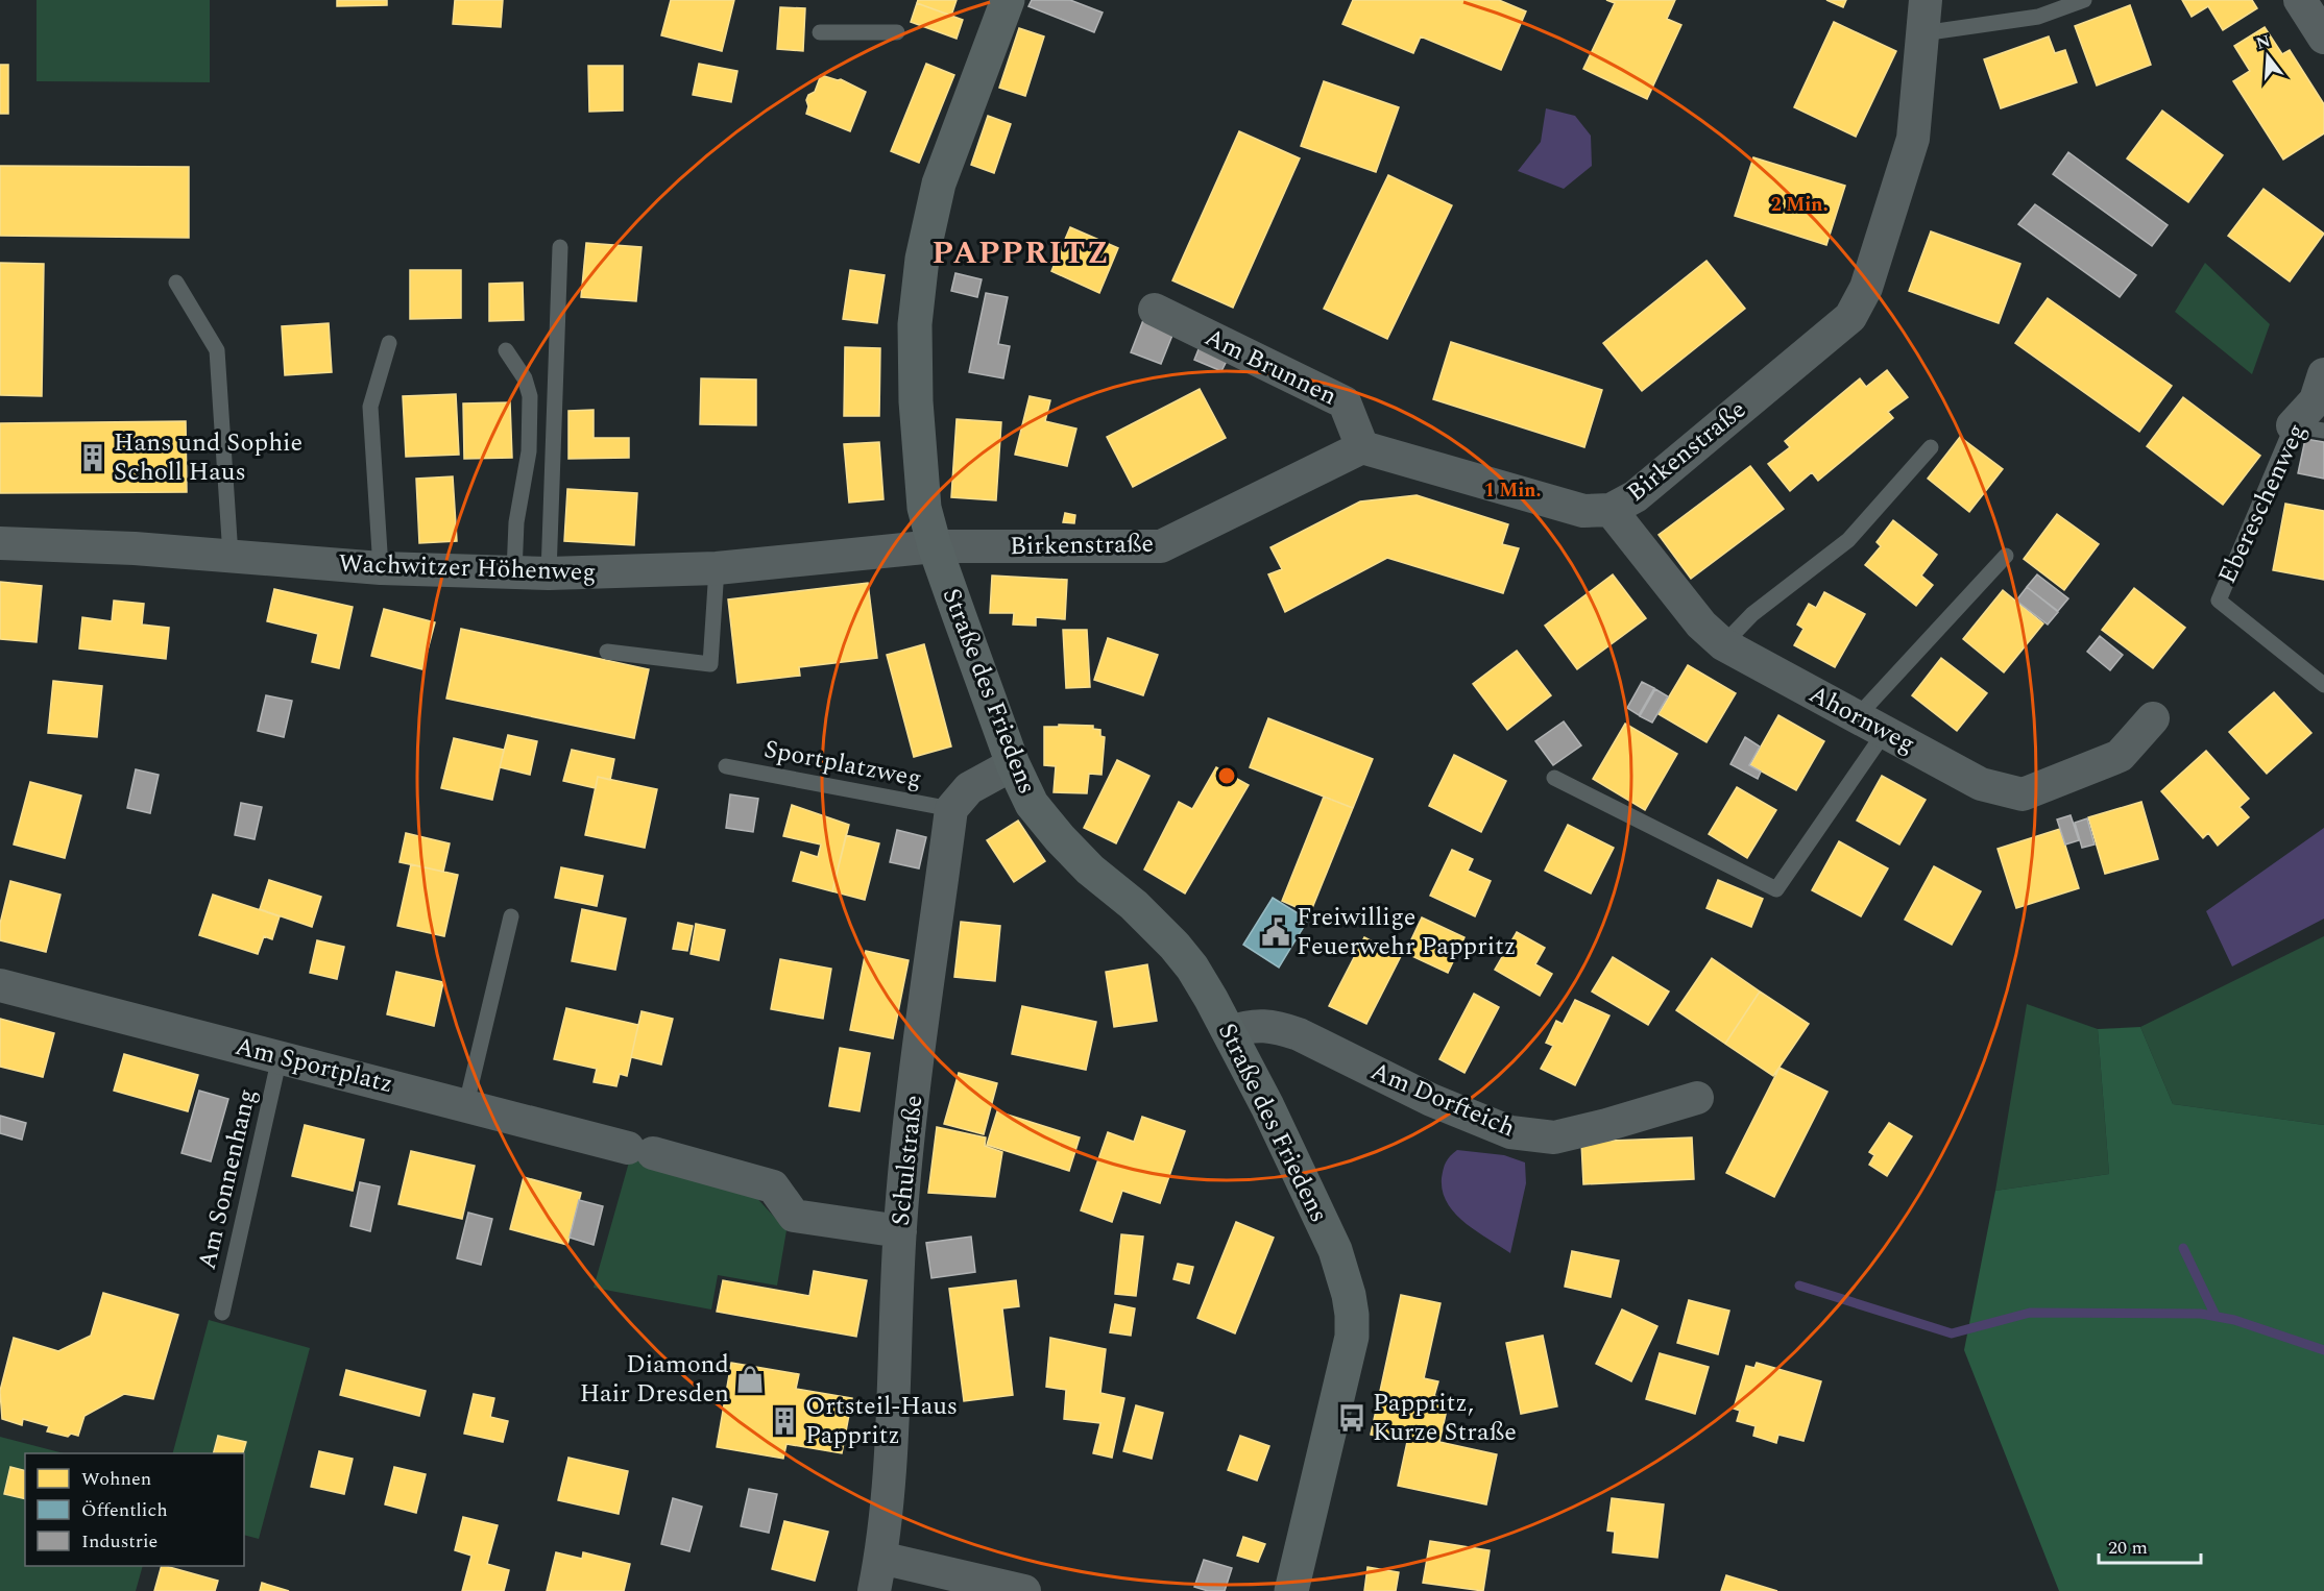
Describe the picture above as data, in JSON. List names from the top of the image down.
{
  "streets": {
    "street": [
      "Am Brunnen",
      "Birkenstraße",
      "Ebereschenweg",
      "Wachwitzer Höhenweg",
      "Straße des Friedens",
      "Ahornweg",
      "Am Sportplatz",
      "Am Dorfteich",
      "Schulstraße"
    ],
    "lane": ["Sportplatzweg", "Am Sonnenhang"]
  },
  "crossings": [
    ["Am Brunnen", "Birkenstraße"],
    ["Birkenstraße", "Wachwitzer Höhenweg"],
    ["Birkenstraße", "Straße des Friedens"],
    ["Birkenstraße", "Ahornweg"],
    ["Wachwitzer Höhenweg", "Straße des Friedens"],
    ["Straße des Friedens", "Am Dorfteich"],
    ["Sportplatzweg", "Schulstraße"],
    ["Am Sportplatz", "Schulstraße"],
    ["Am Sportplatz", "Am Sonnenhang"]
  ],
  "districts": ["PAPPRITZ"],
  "places": {
    "building": ["Hans und Sophie Scholl Haus", "Ortsteil-Haus Pappritz"],
    "public building": ["Freiwillige Feuerwehr Pappritz"],
    "shop": ["Diamond Hair Dresden"],
    "bus stop": ["Pappritz, Kurze Straße"]
  },
  "legend": ["Wohnen", "Öffentlich", "Industrie"],
  "scale_bar": "20 m",
  "north": "top",
  "rings": ["2 Min.", "1 Min."]
}
